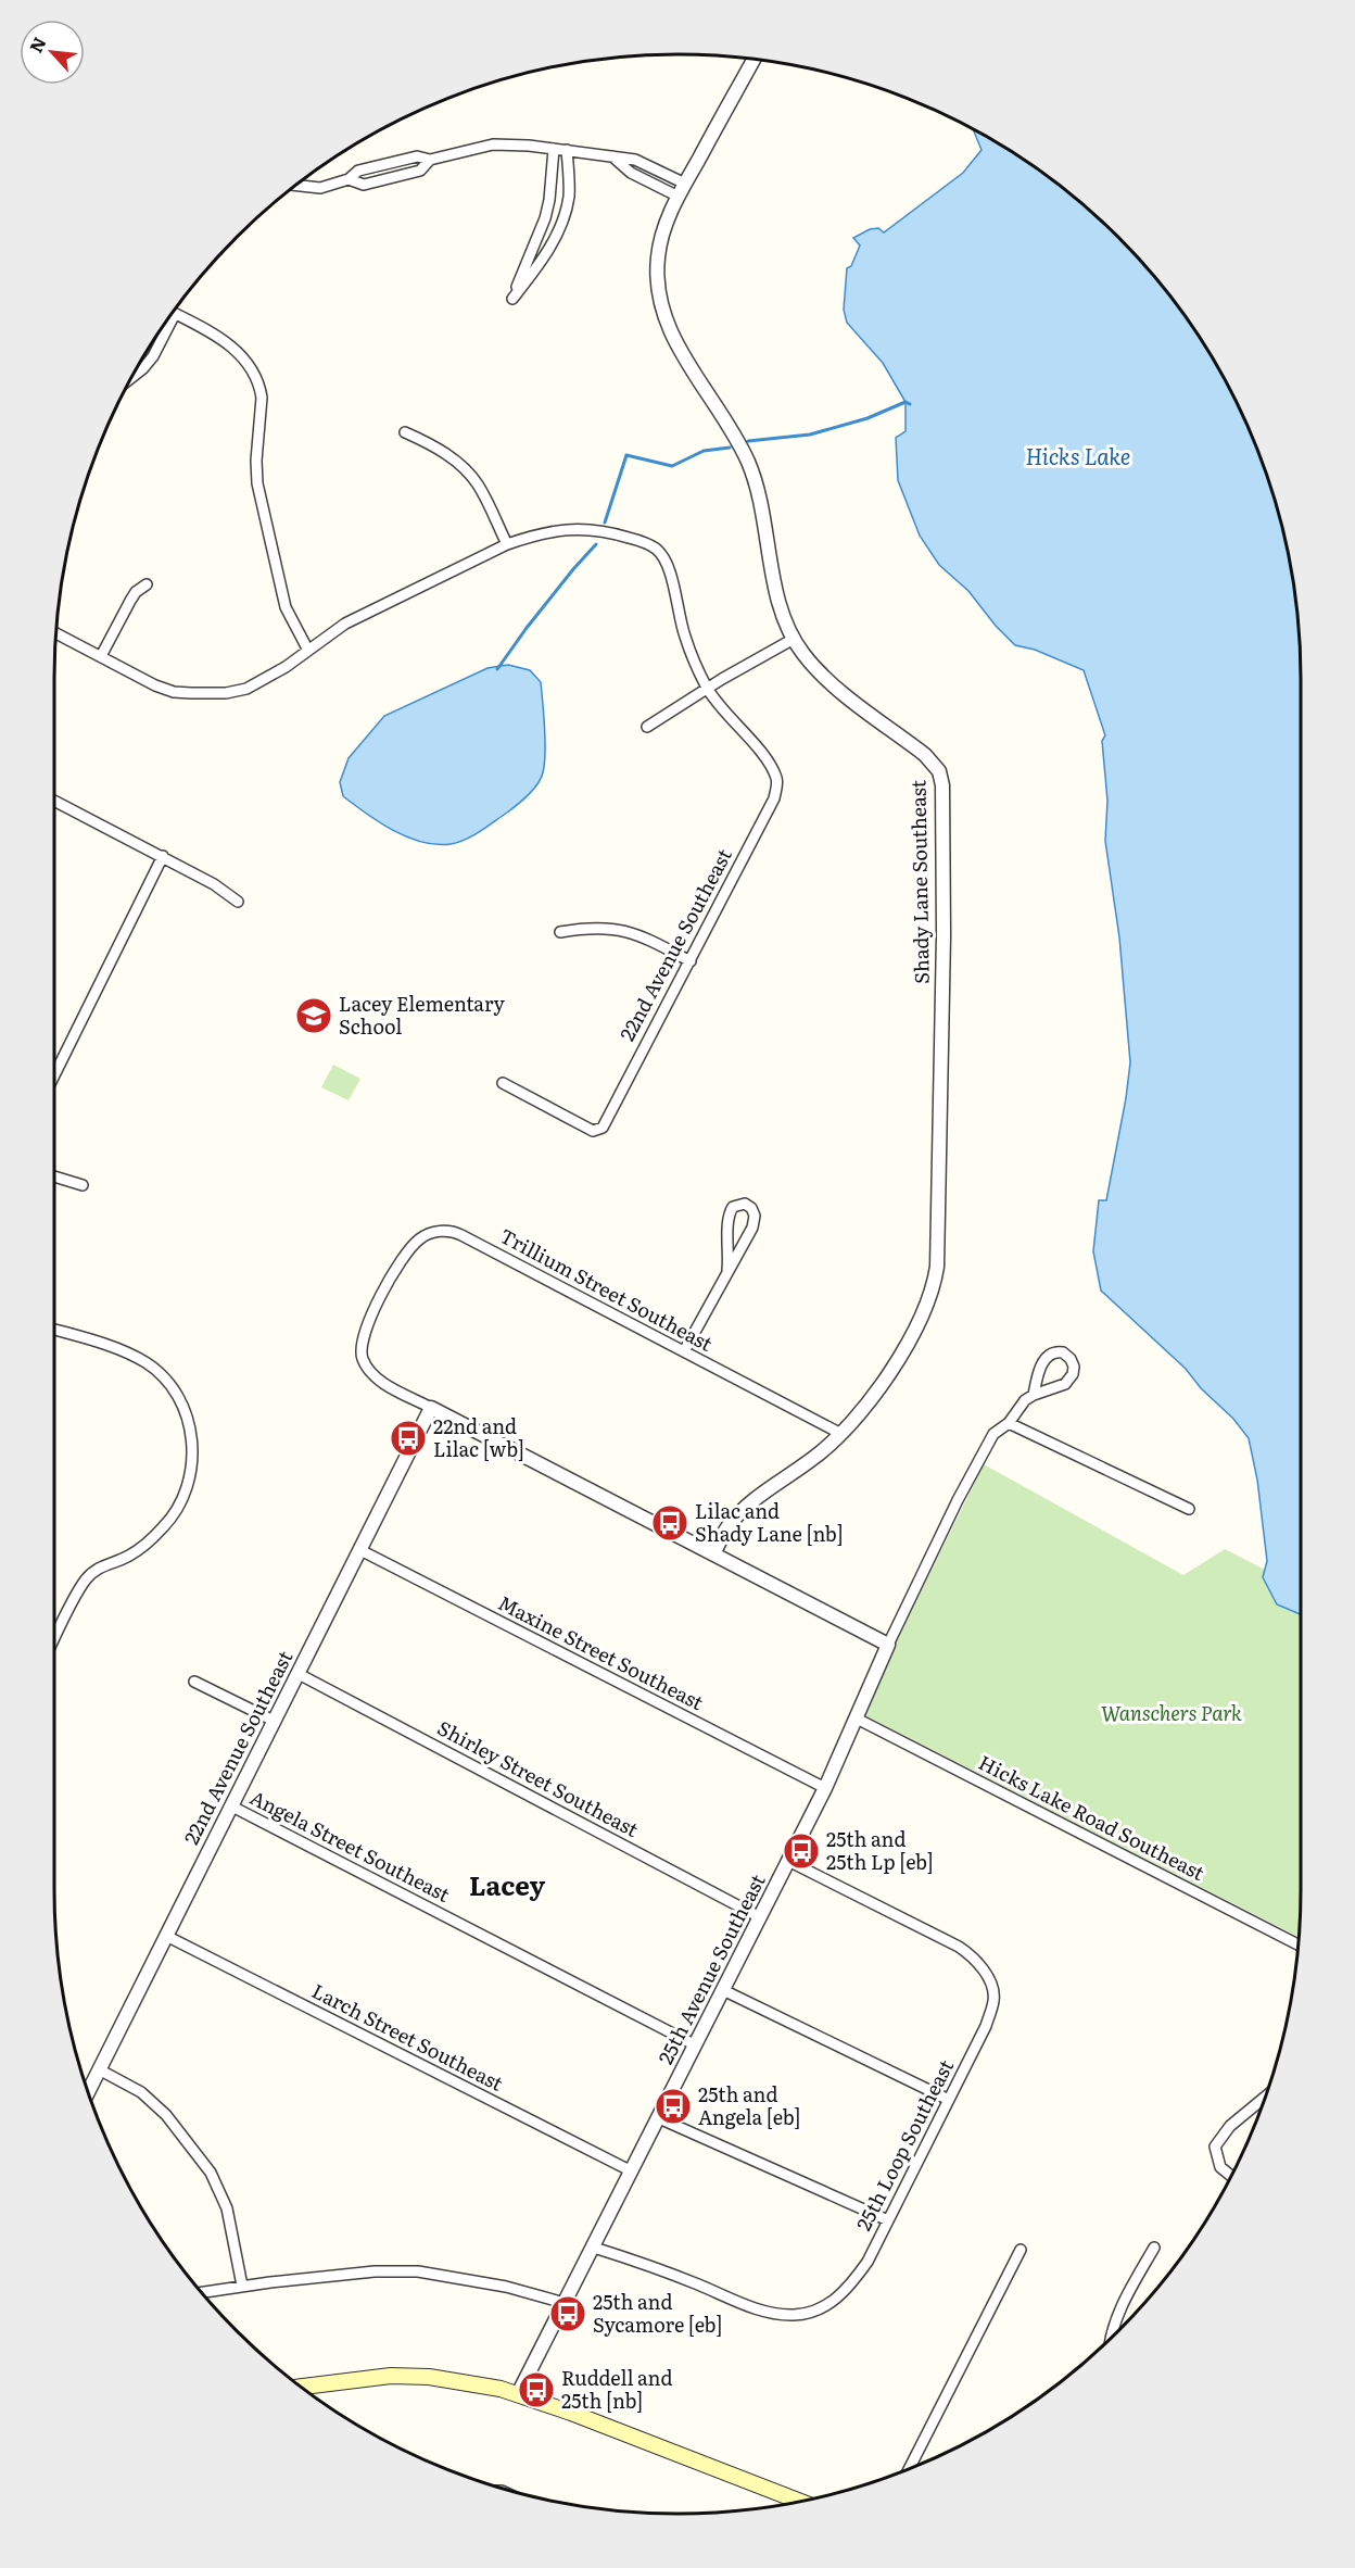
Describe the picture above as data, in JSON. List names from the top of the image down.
{
  "streets": {
    "street": [
      "Shady Lane Southeast",
      "22nd Avenue Southeast",
      "Trillium Street Southeast",
      "Maxine Street Southeast",
      "Shirley Street Southeast",
      "Hicks Lake Road Southeast",
      "Angela Street Southeast",
      "25th Avenue Southeast",
      "Larch Street Southeast",
      "25th Loop Southeast"
    ]
  },
  "crossings": [
    ["Shady Lane Southeast", "Trillium Street Southeast"],
    ["22nd Avenue Southeast", "Trillium Street Southeast"],
    ["22nd Avenue Southeast", "Maxine Street Southeast"],
    ["22nd Avenue Southeast", "Shirley Street Southeast"],
    ["22nd Avenue Southeast", "Angela Street Southeast"],
    ["22nd Avenue Southeast", "Larch Street Southeast"],
    ["Maxine Street Southeast", "25th Avenue Southeast"],
    ["Shirley Street Southeast", "25th Avenue Southeast"],
    ["Hicks Lake Road Southeast", "25th Avenue Southeast"],
    ["Angela Street Southeast", "25th Avenue Southeast"],
    ["25th Avenue Southeast", "Larch Street Southeast"],
    ["25th Avenue Southeast", "25th Loop Southeast"]
  ],
  "districts": ["Lacey"],
  "water": ["Hicks Lake"],
  "parks": ["Wanschers Park"],
  "places": {
    "school or university": ["Lacey Elementary School"],
    "bus stop": [
      "22nd and Lilac [wb]",
      "Lilac and Shady Lane [nb]",
      "25th and 25th Lp [eb]",
      "25th and Angela [eb]",
      "25th and Sycamore [eb]",
      "Ruddell and 25th [nb]"
    ]
  },
  "north": "top left"
}
